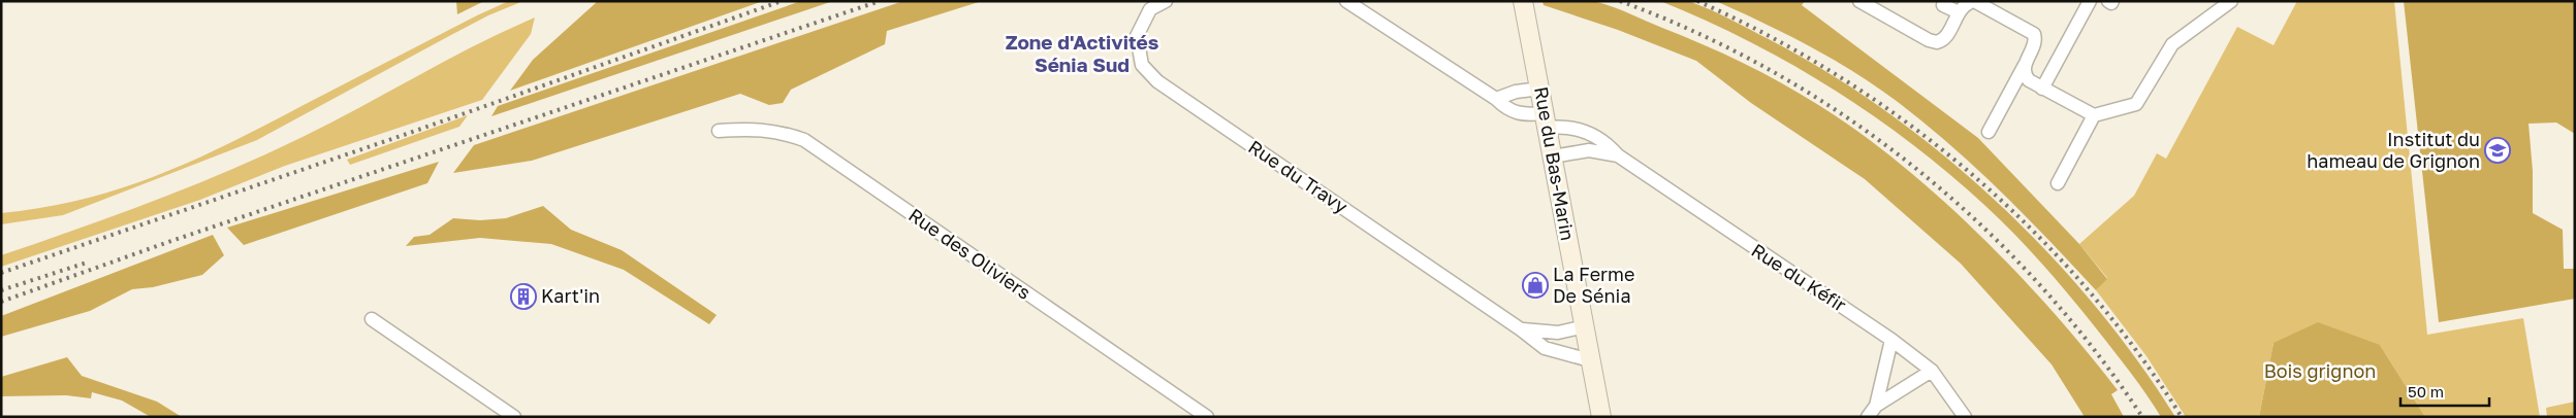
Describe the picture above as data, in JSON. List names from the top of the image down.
{
  "streets": {
    "main road": ["Rue du Bas-Marin"],
    "street": ["Rue du Travy", "Rue des Oliviers", "Rue du Kéfir"]
  },
  "crossings": [
    ["Rue du Bas-Marin", "Rue du Travy"],
    ["Rue du Bas-Marin", "Rue du Kéfir"]
  ],
  "districts": ["Zone d'Activités Sénia Sud"],
  "parks": ["Bois grignon"],
  "places": {
    "school or university": ["Institut du hameau de Grignon"],
    "shop": ["La Ferme De Sénia"],
    "building": ["Kart'in"]
  },
  "scale_bar": "50 m"
}
